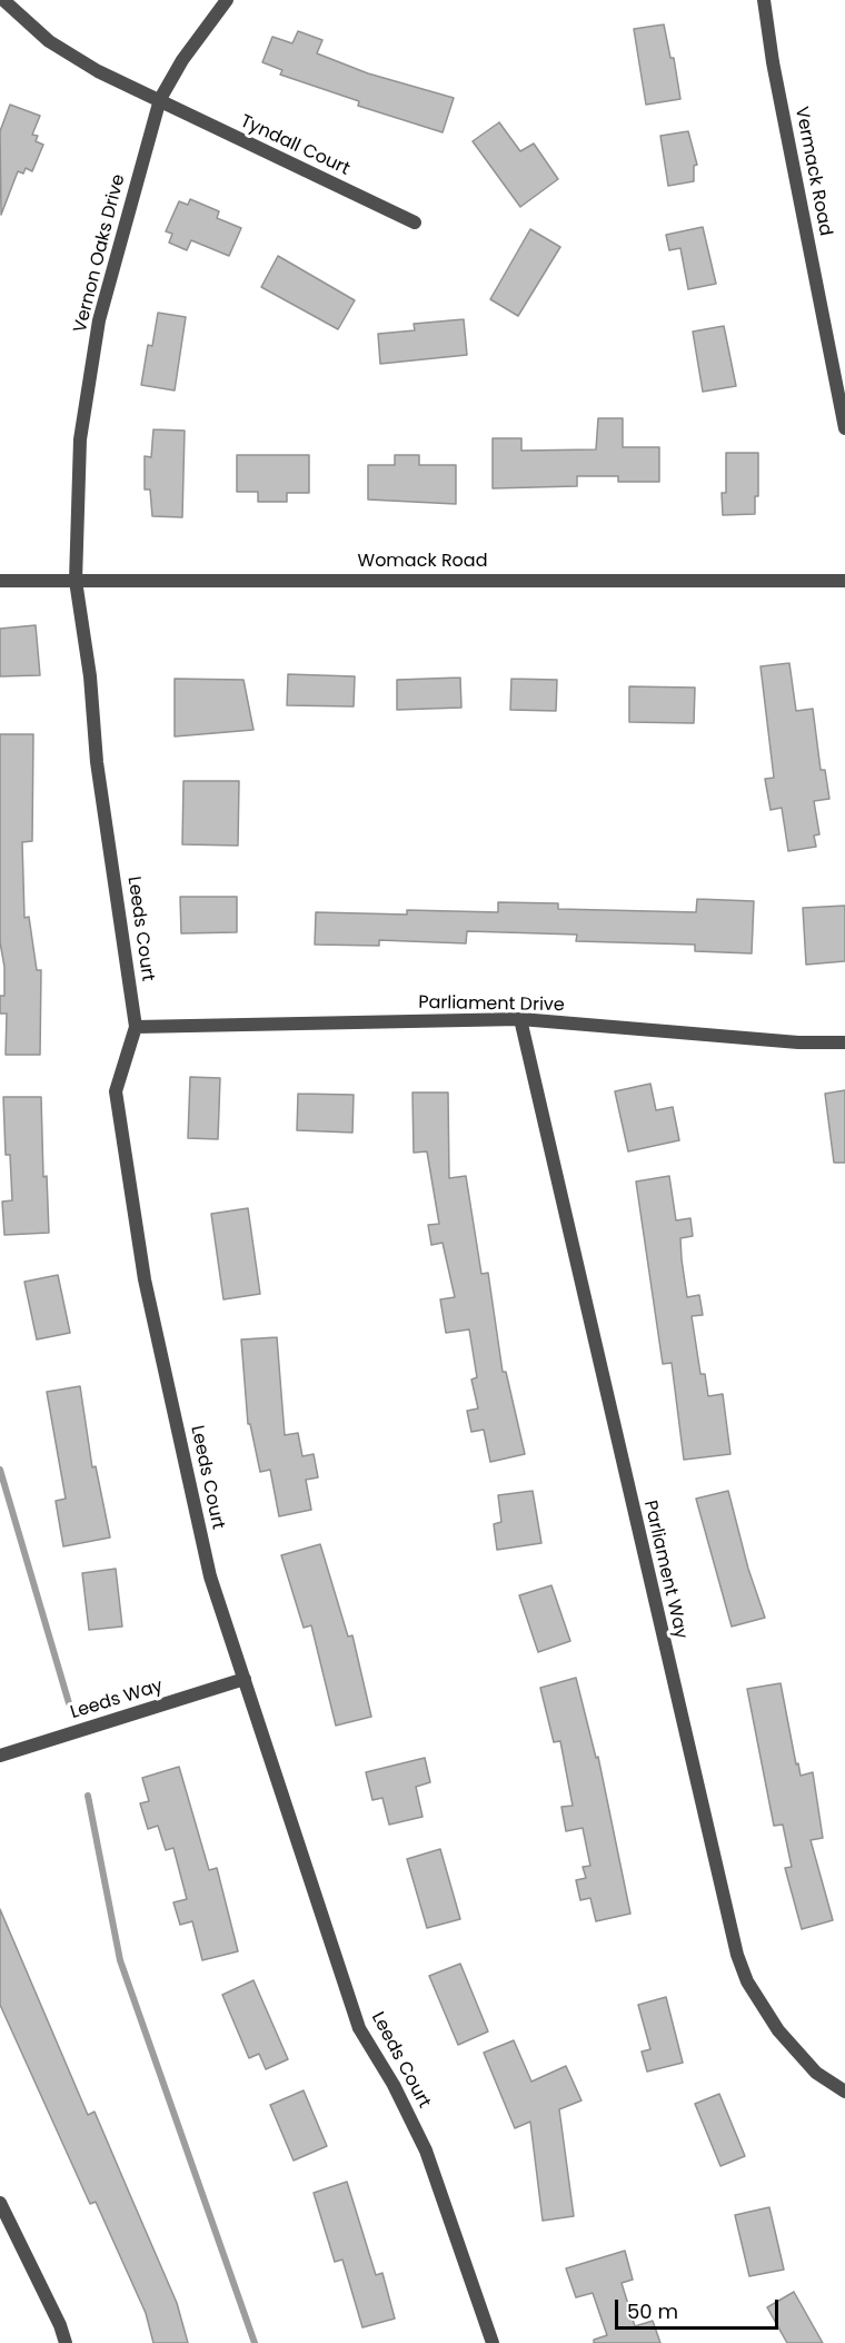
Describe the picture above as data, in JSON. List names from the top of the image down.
{
  "streets": {
    "street": [
      "Tyndall Court",
      "Vermack Road",
      "Vernon Oaks Drive",
      "Womack Road",
      "Leeds Court",
      "Parliament Drive",
      "Parliament Way",
      "Leeds Way"
    ]
  },
  "crossings": [
    ["Tyndall Court", "Vernon Oaks Drive"],
    ["Vernon Oaks Drive", "Womack Road"],
    ["Vernon Oaks Drive", "Leeds Court"],
    ["Womack Road", "Leeds Court"],
    ["Leeds Court", "Parliament Drive"],
    ["Leeds Court", "Leeds Way"],
    ["Parliament Drive", "Parliament Way"]
  ],
  "scale_bar": "50 m"
}
